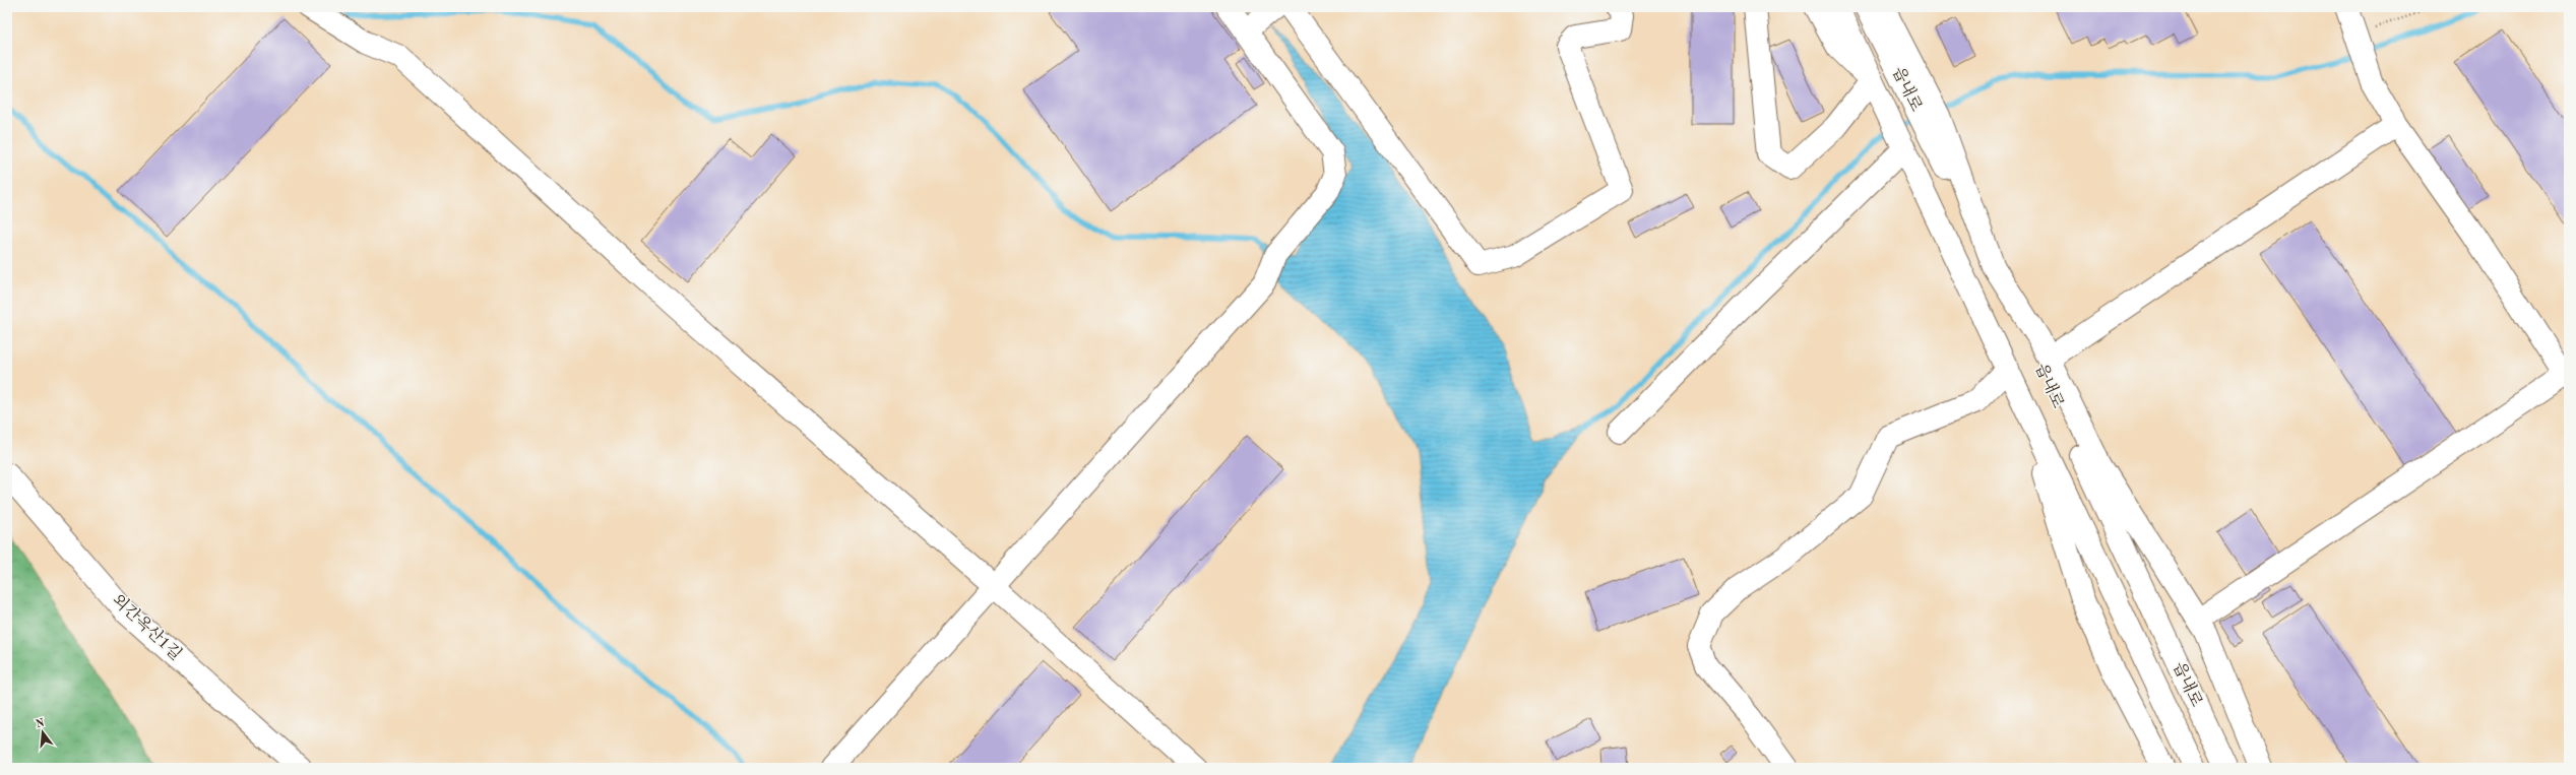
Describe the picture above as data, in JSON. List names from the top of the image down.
{
  "streets": {
    "street": ["읍내로", "외간옥산1길"]
  },
  "north": "top"
}
